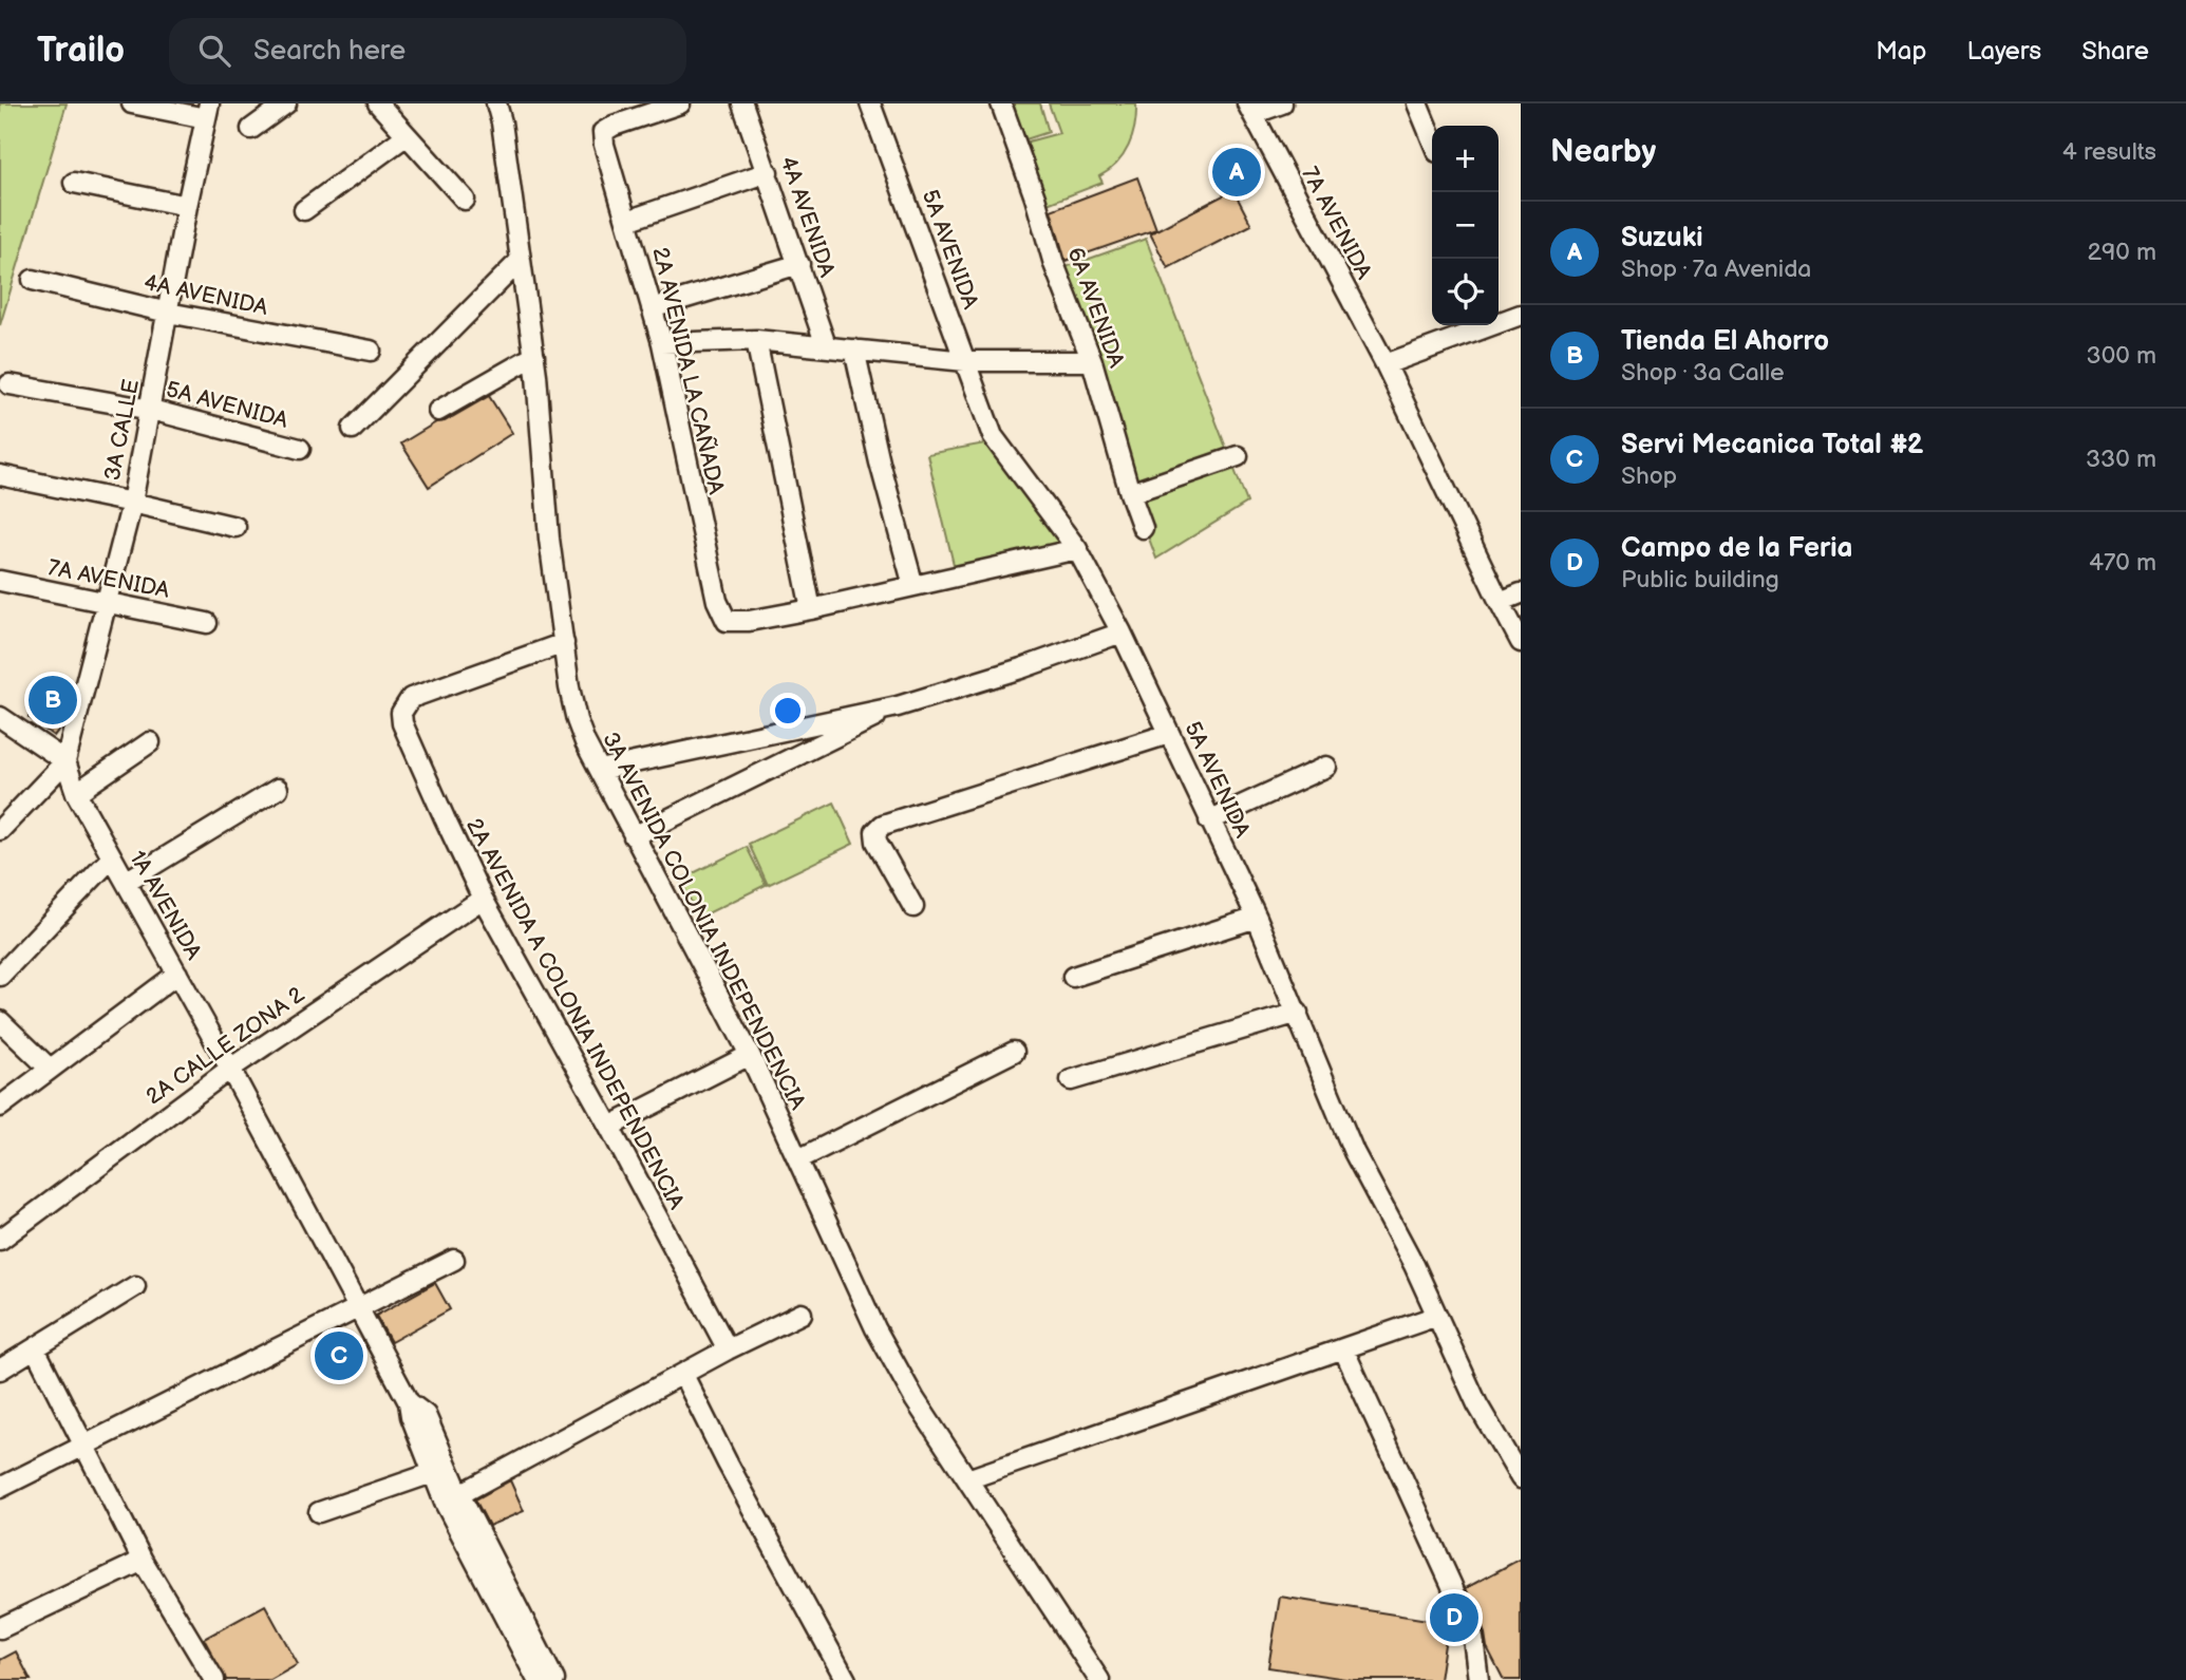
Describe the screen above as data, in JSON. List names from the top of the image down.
{
  "streets": {
    "street": [
      "4A AVENIDA",
      "7A AVENIDA",
      "5A AVENIDA",
      "6A AVENIDA",
      "2A AVENIDA LA CAÑADA",
      "3A CALLE",
      "1A AVENIDA",
      "3A AVENIDA COLONIA INDEPENDENCIA",
      "2A AVENIDA A COLONIA INDEPENDENCIA",
      "2A CALLE ZONA 2"
    ]
  },
  "crossings": [
    ["4A AVENIDA", "3A CALLE"],
    ["7A AVENIDA", "3A CALLE"],
    ["5A AVENIDA", "3A CALLE"],
    ["3A CALLE", "1A AVENIDA"],
    ["1A AVENIDA", "2A CALLE ZONA 2"],
    ["3A AVENIDA COLONIA INDEPENDENCIA", "2A AVENIDA A COLONIA INDEPENDENCIA"],
    ["2A AVENIDA A COLONIA INDEPENDENCIA", "2A CALLE ZONA 2"]
  ],
  "page": {
    "header": "Trailo",
    "search": "Search here",
    "nav": ["Map", "Layers", "Share"],
    "heading": ["Nearby", "4 results"],
    "map_buttons": ["+", "−"],
    "pins": [
      "A",
      "B",
      "C",
      "D"
    ],
    "list": [
      {
        "mark": "A",
        "name": "Suzuki",
        "note": "Shop · 7a Avenida",
        "value": "290 m"
      },
      {
        "mark": "B",
        "name": "Tienda El Ahorro",
        "note": "Shop · 3a Calle",
        "value": "300 m"
      },
      {
        "mark": "C",
        "name": "Servi Mecanica Total #2",
        "note": "Shop",
        "value": "330 m"
      },
      {
        "mark": "D",
        "name": "Campo de la Feria",
        "note": "Public building",
        "value": "470 m"
      }
    ]
  }
}
